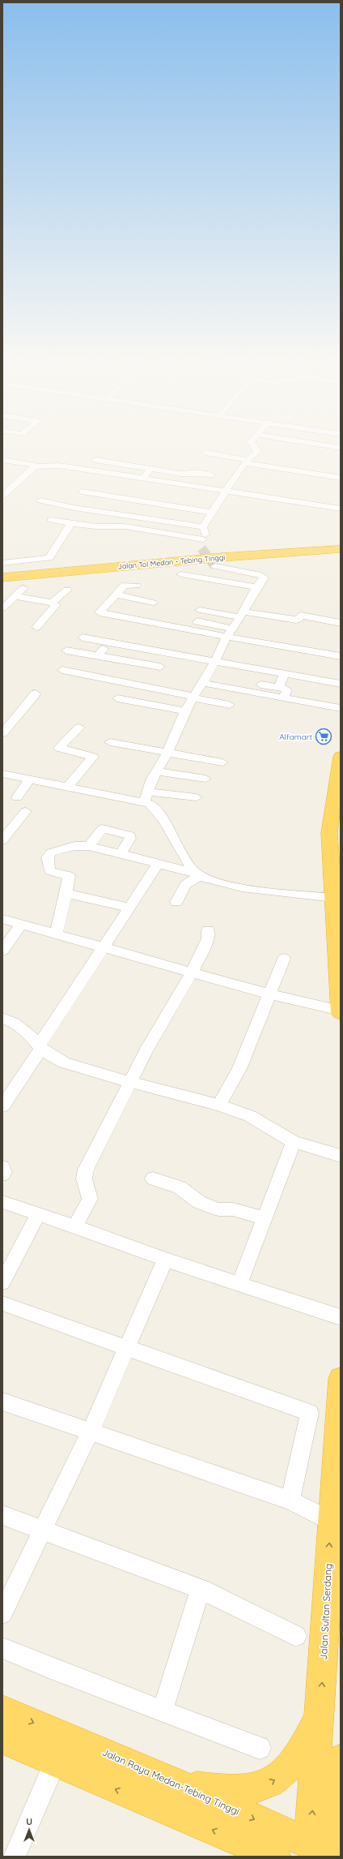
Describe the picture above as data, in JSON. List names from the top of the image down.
{
  "streets": {
    "highway": ["Jalan Tol Medan - Tebing Tinggi", "Jalan Sultan Serdang", "Jalan Raya Medan-Tebing Tinggi"]
  },
  "crossings": [
    ["Jalan Sultan Serdang", "Jalan Raya Medan-Tebing Tinggi"]
  ],
  "one_way": ["Jalan Sultan Serdang"],
  "places": {
    "supermarket": ["Alfamart"]
  },
  "north": "top"
}
